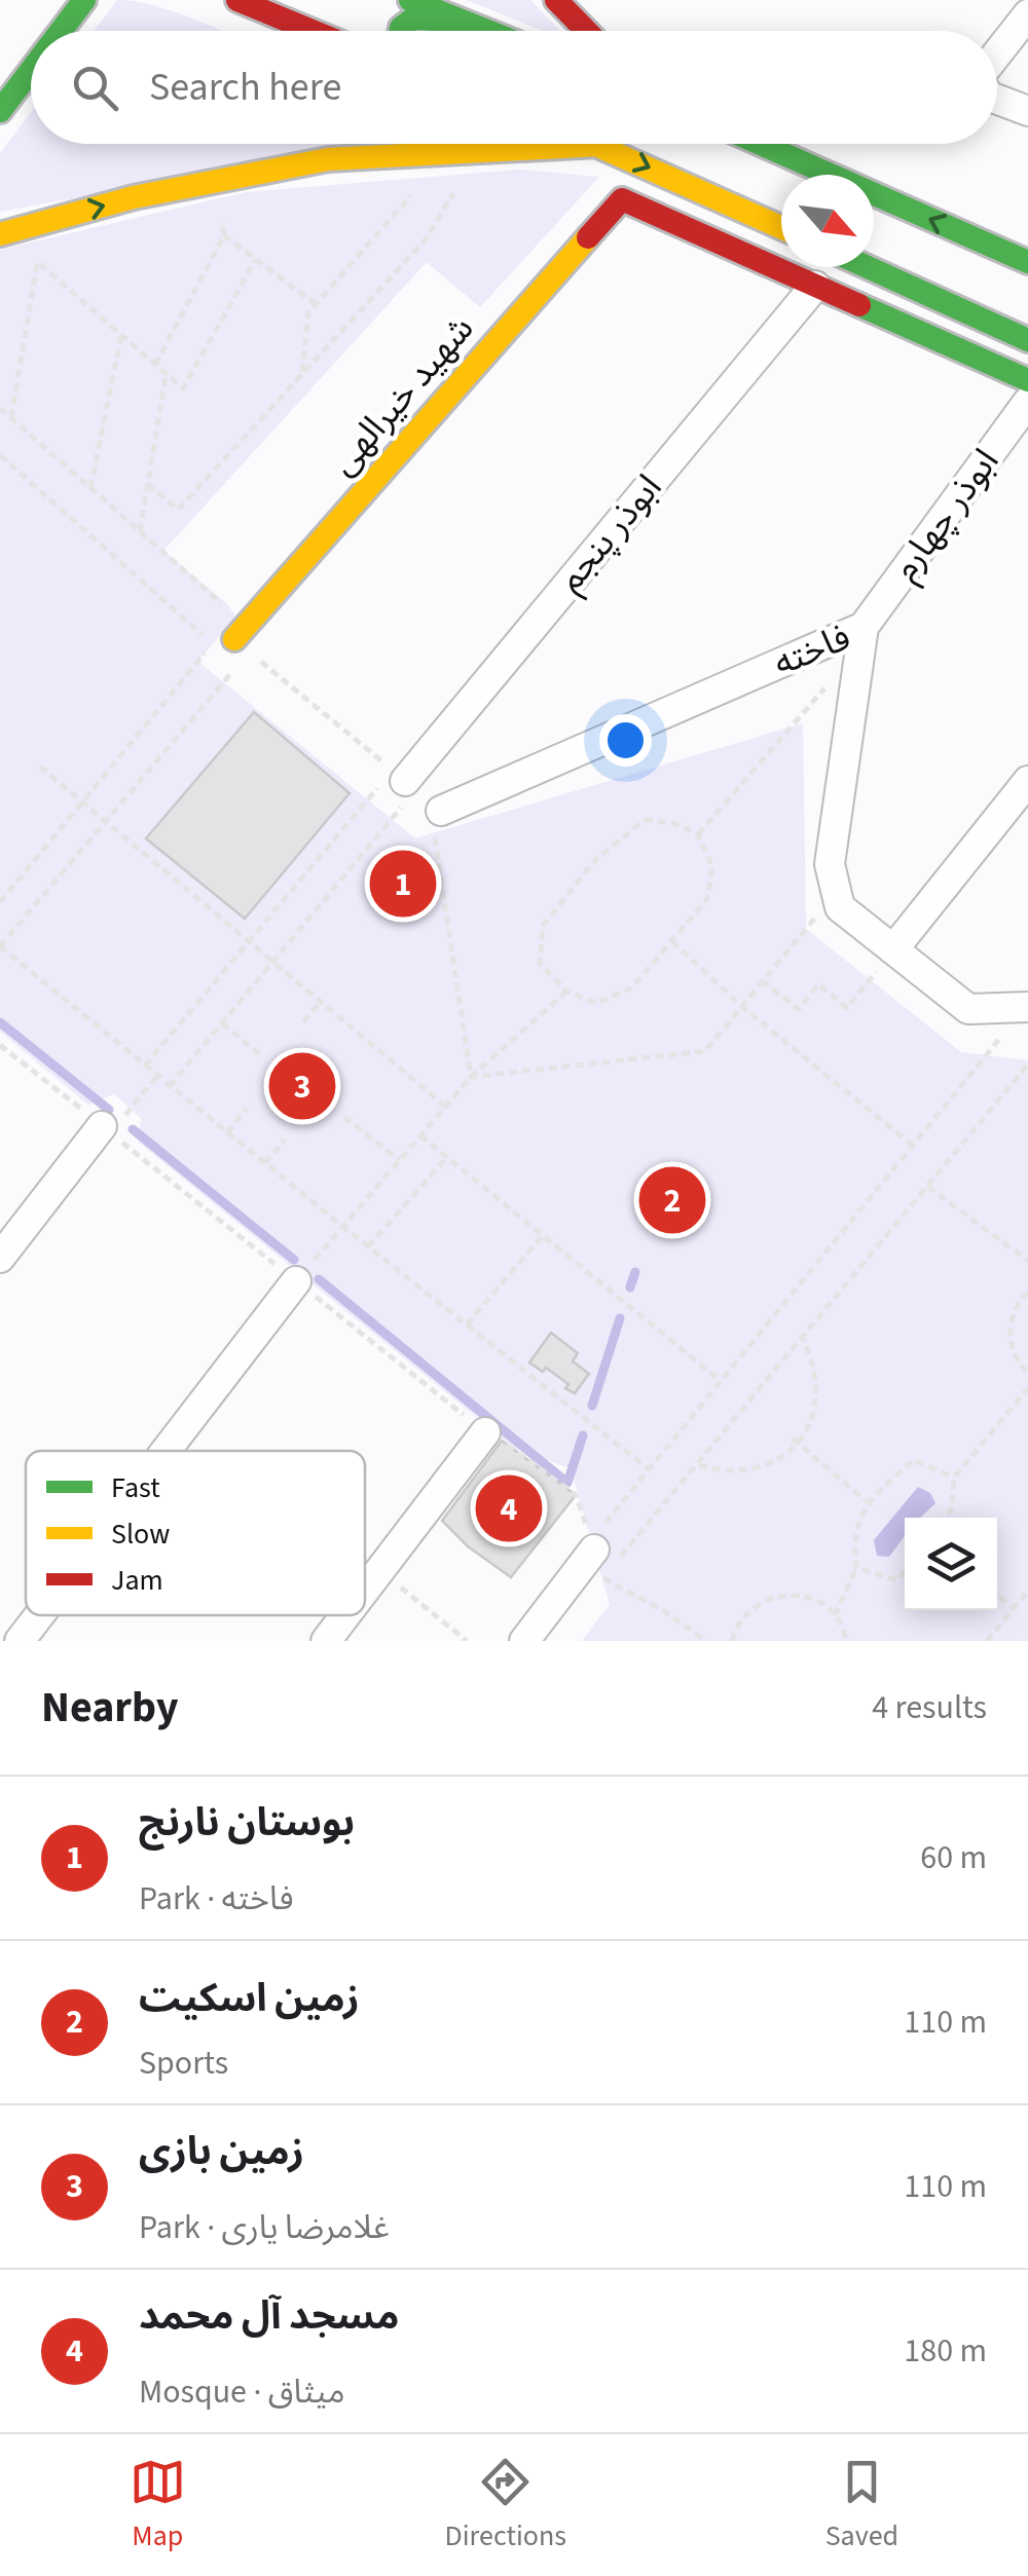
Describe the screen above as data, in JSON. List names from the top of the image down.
{
  "streets": {
    "main road": ["شهید خیرالهی"],
    "street": ["ابوذر چهارم", "ابوذر پنجم", "فاخته"]
  },
  "crossings": [
    ["شهید خیرالهی", "ابوذر پنجم"],
    ["ابوذر چهارم", "فاخته"]
  ],
  "legend": ["Fast", "Slow", "Jam"],
  "north": "bottom right",
  "page": {
    "search": "Search here",
    "pins": [
      "1",
      "3",
      "2",
      "4"
    ],
    "heading": ["Nearby", "4 results"],
    "list": [
      {
        "mark": "1",
        "name": "بوستان نارنج",
        "note": "Park · فاخته",
        "value": "60 m"
      },
      {
        "mark": "2",
        "name": "زمین اسکیت",
        "note": "Sports",
        "value": "110 m"
      },
      {
        "mark": "3",
        "name": "زمین بازی",
        "note": "Park · غلامرضا یاری",
        "value": "110 m"
      },
      {
        "mark": "4",
        "name": "مسجد آل محمد",
        "note": "Mosque · میثاق",
        "value": "180 m"
      }
    ],
    "nav": ["Map", "Directions", "Saved"]
  }
}
